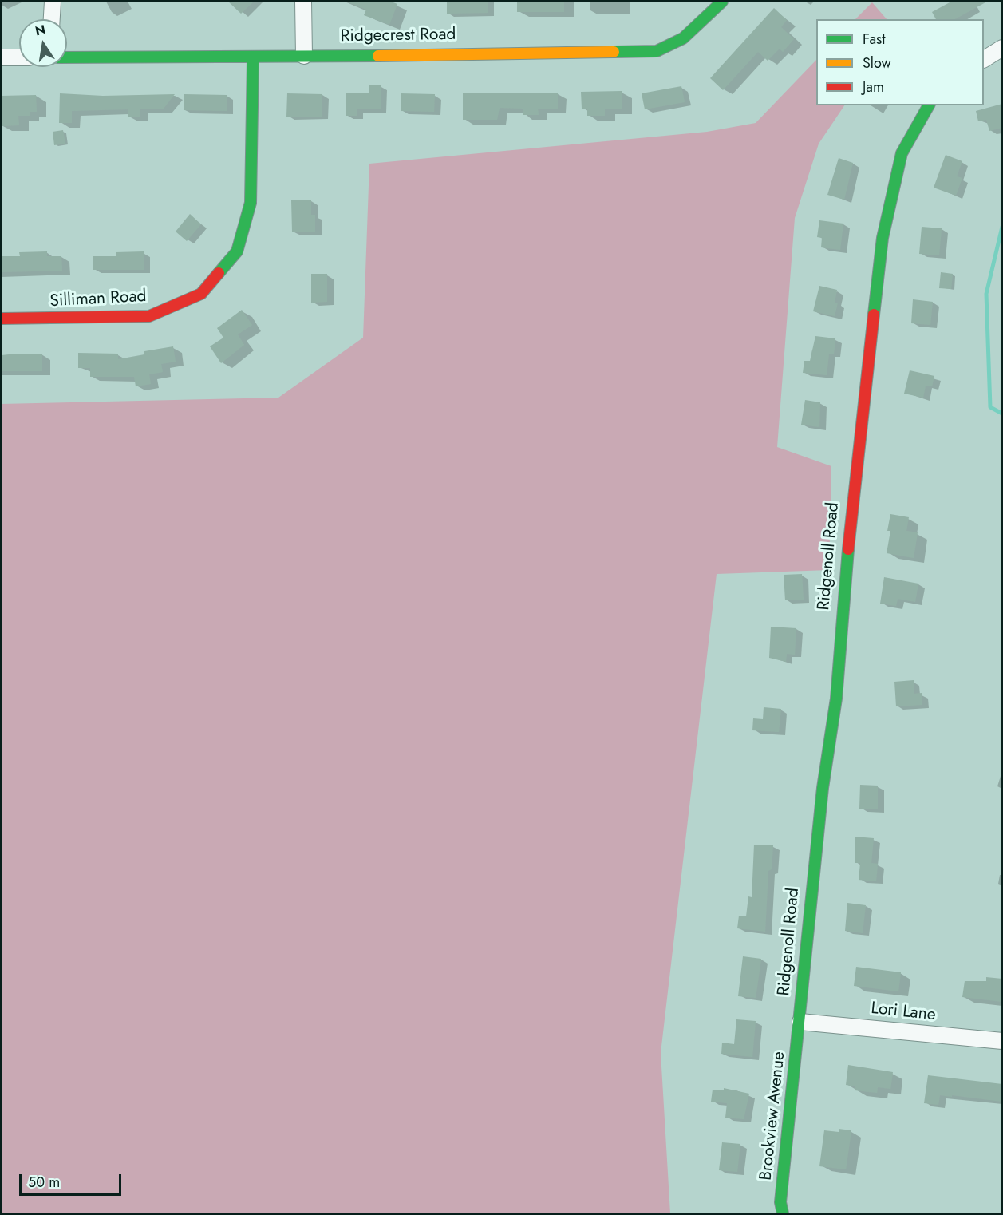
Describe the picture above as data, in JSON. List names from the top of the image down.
{
  "streets": {
    "street": [
      "Ridgecrest Road",
      "Silliman Road",
      "Ridgenoll Road",
      "Lori Lane",
      "Brookview Avenue"
    ]
  },
  "crossings": [
    ["Ridgecrest Road", "Silliman Road"],
    ["Ridgenoll Road", "Lori Lane"],
    ["Ridgenoll Road", "Brookview Avenue"],
    ["Lori Lane", "Brookview Avenue"]
  ],
  "legend": ["Fast", "Slow", "Jam"],
  "scale_bar": "50 m",
  "north": "top"
}
